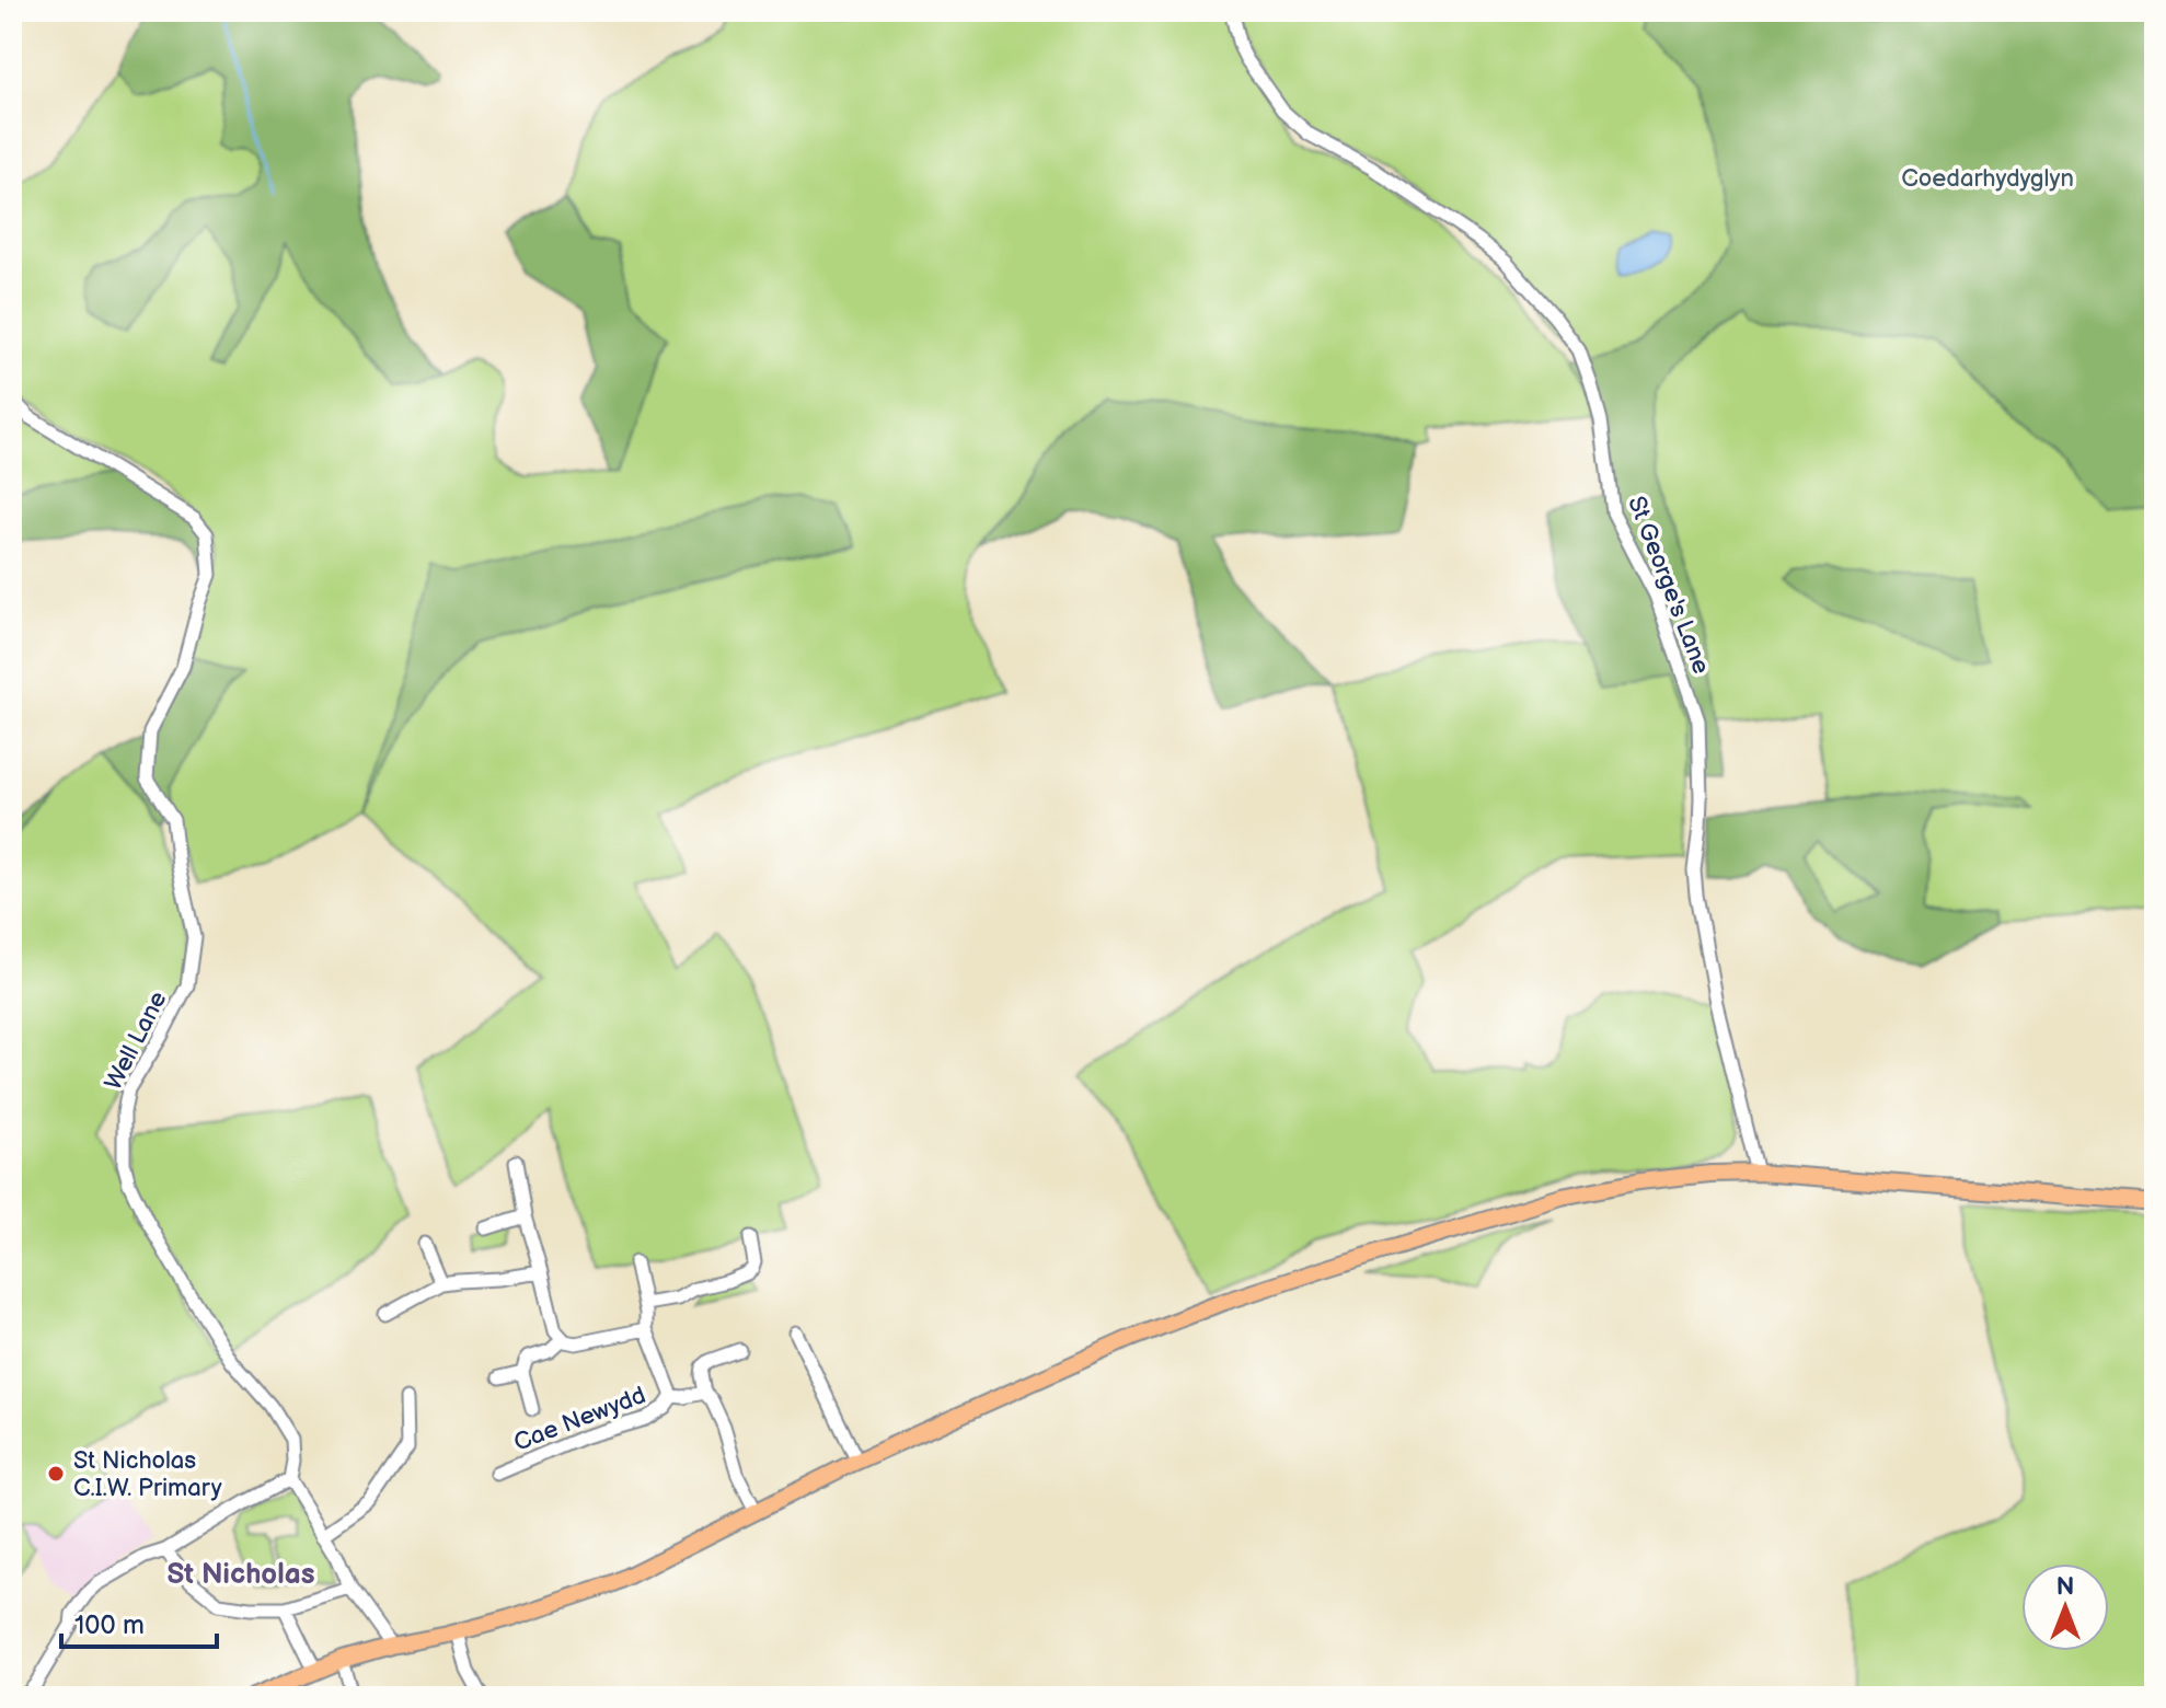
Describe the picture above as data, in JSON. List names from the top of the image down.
{
  "streets": {
    "street": ["St George's Lane", "Well Lane", "Cae Newydd"]
  },
  "districts": ["St Nicholas"],
  "parks": ["Coedarhydyglyn"],
  "places": ["St Nicholas C.I.W. Primary"],
  "scale_bar": "100 m",
  "north": "top"
}
